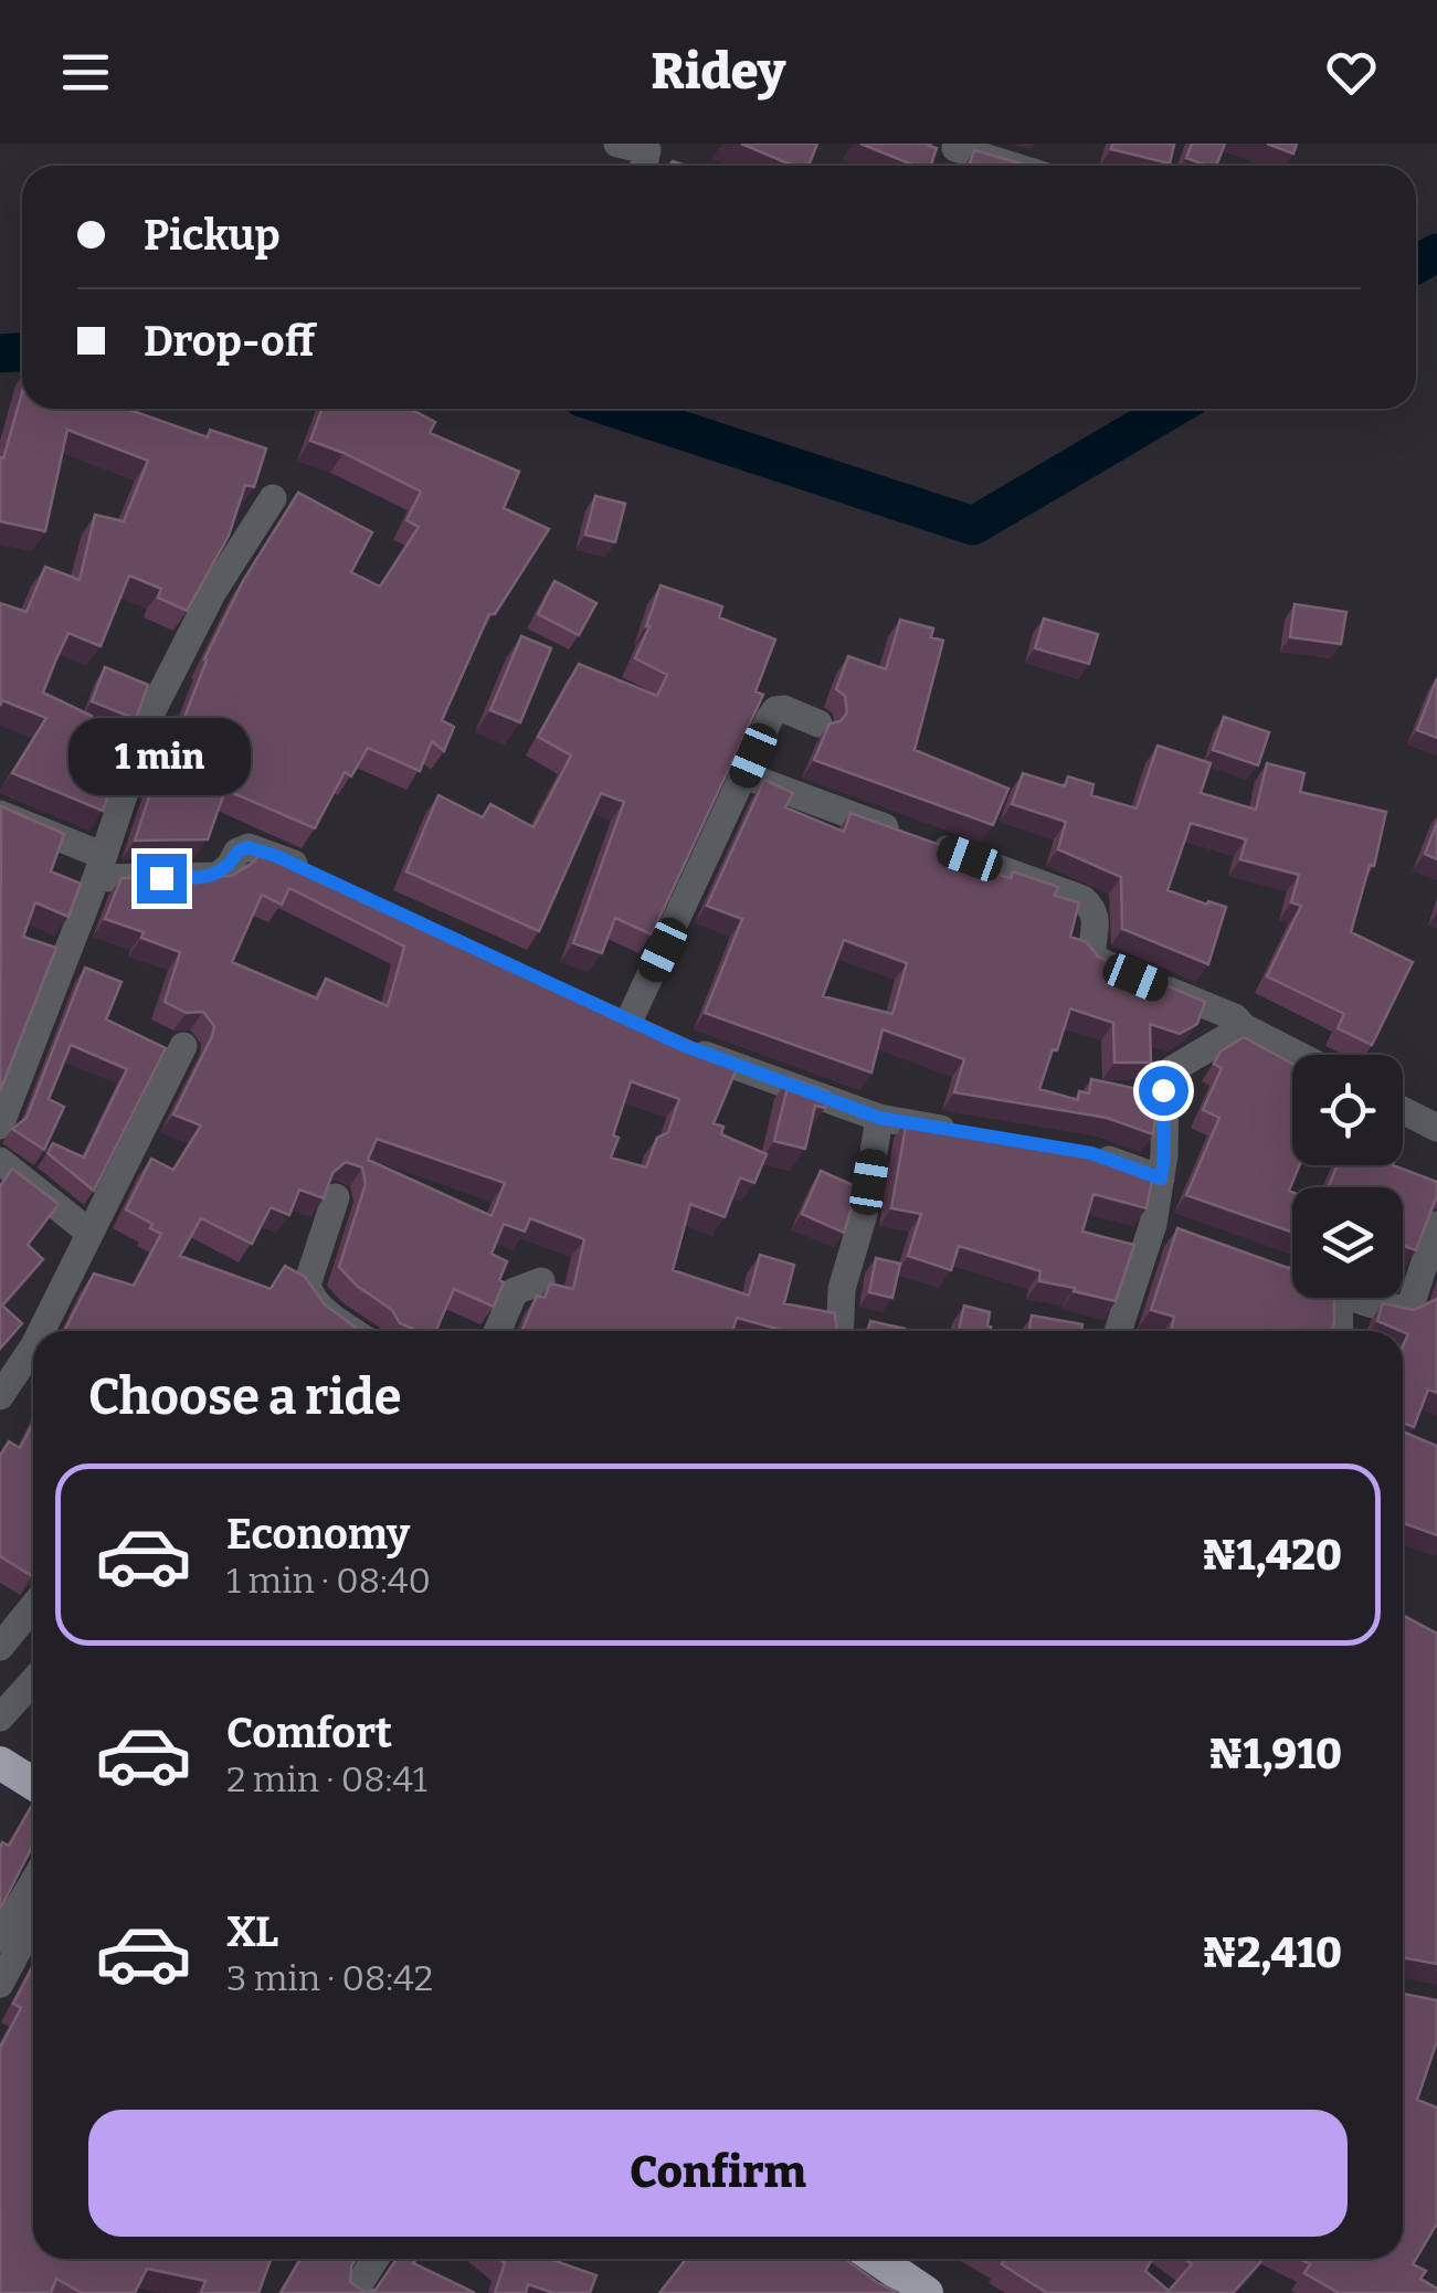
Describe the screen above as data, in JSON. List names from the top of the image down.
{
  "page": {
    "header": "Ridey",
    "banner": ["Pickup", "Drop-off"],
    "bubble": "1 min",
    "heading": "Choose a ride",
    "list": [
      {
        "name": "Economy",
        "note": "1 min · 08:40",
        "value": "₦1,420"
      },
      {
        "name": "Comfort",
        "note": "2 min · 08:41",
        "value": "₦1,910"
      },
      {
        "name": "XL",
        "note": "3 min · 08:42",
        "value": "₦2,410"
      }
    ],
    "buttons": "Confirm"
  }
}
